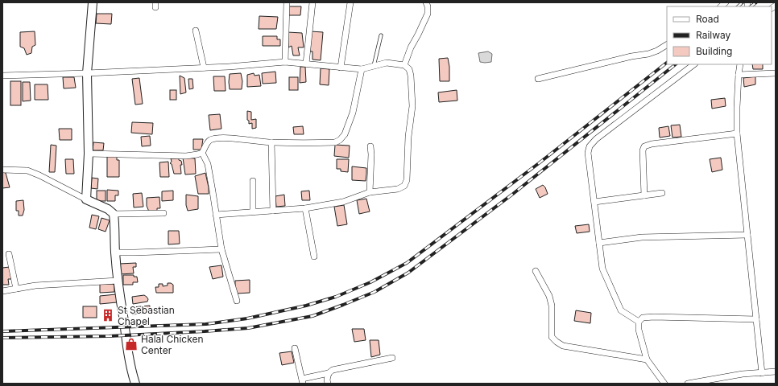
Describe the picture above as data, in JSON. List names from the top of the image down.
{
  "places": {
    "building": ["St Sebastian Chapel"],
    "shop": ["Halal Chicken Center"]
  },
  "legend": ["Road", "Railway", "Building"]
}
